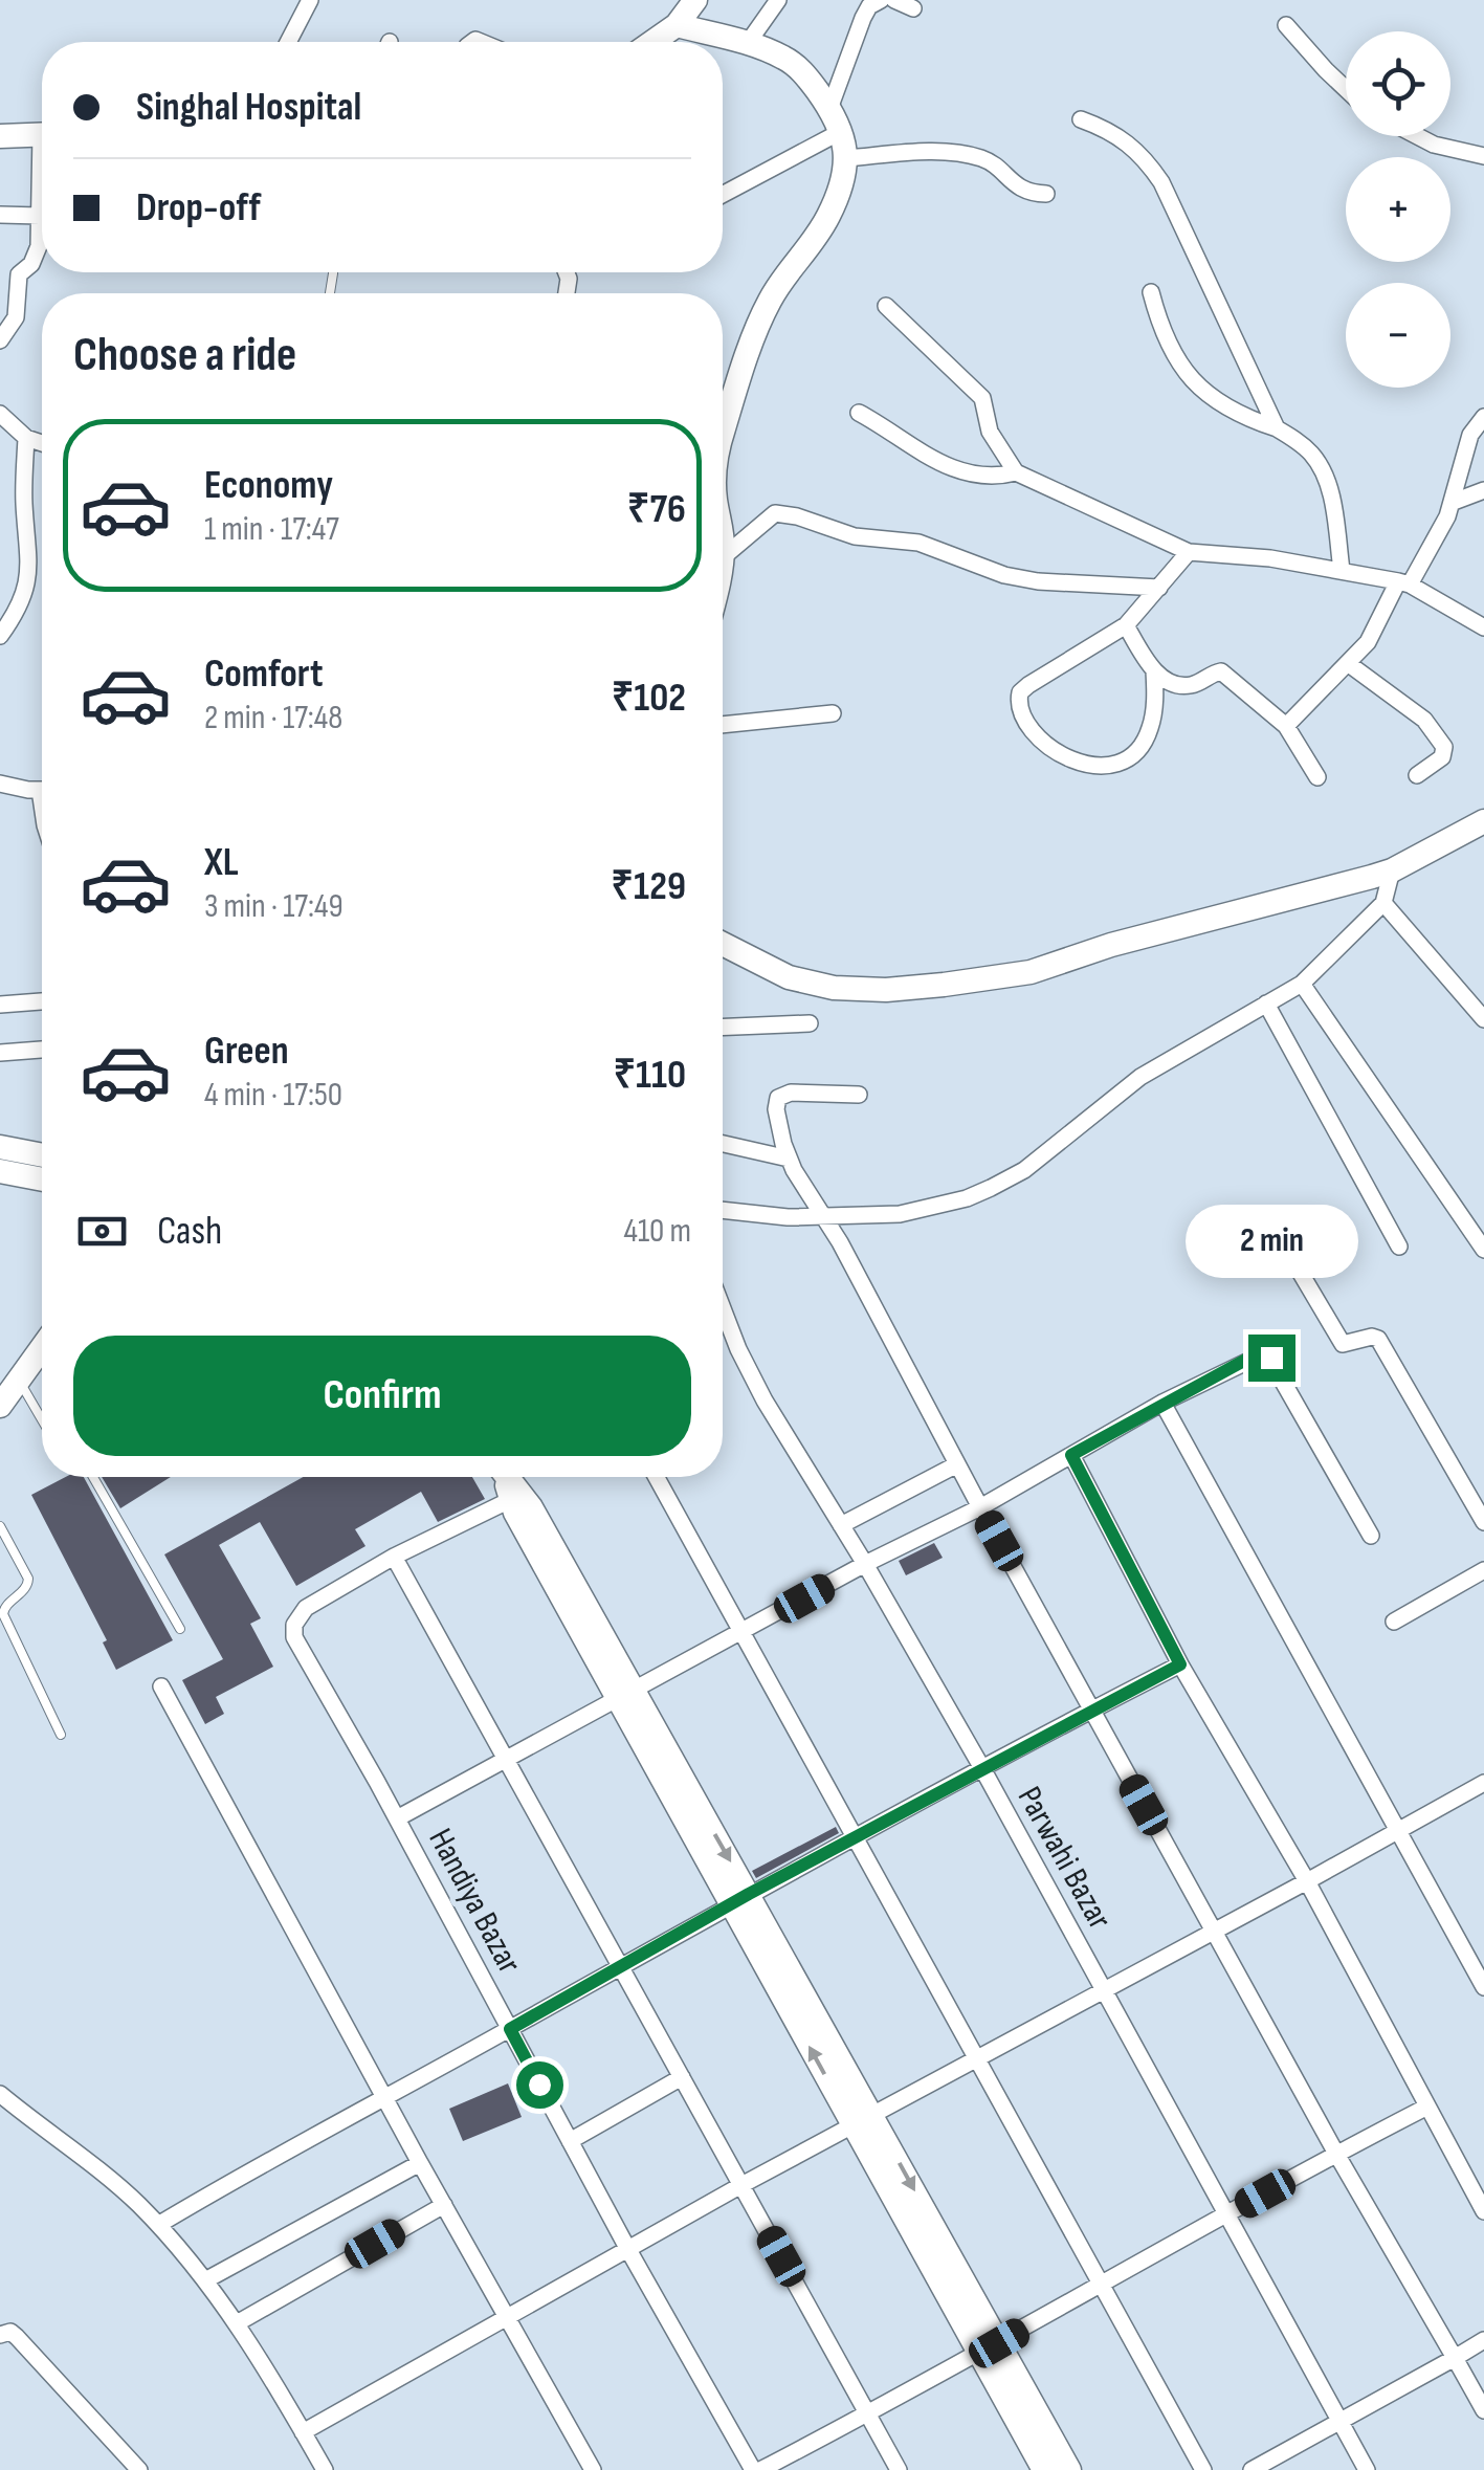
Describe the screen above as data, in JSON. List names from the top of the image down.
{
  "streets": {
    "street": ["Parwahi Bazar", "Handiya Bazar"]
  },
  "page": {
    "map_buttons": ["+", "−"],
    "banner": ["Singhal Hospital", "Drop-off"],
    "heading": "Choose a ride",
    "list": [
      {
        "name": "Economy",
        "note": "1 min · 17:47",
        "value": "₹76"
      },
      {
        "name": "Comfort",
        "note": "2 min · 17:48",
        "value": "₹102"
      },
      {
        "name": "XL",
        "note": "3 min · 17:49",
        "value": "₹129"
      },
      {
        "name": "Green",
        "note": "4 min · 17:50",
        "value": "₹110"
      }
    ],
    "pay": ["Cash", "410 m"],
    "bubble": "2 min",
    "buttons": "Confirm"
  }
}
